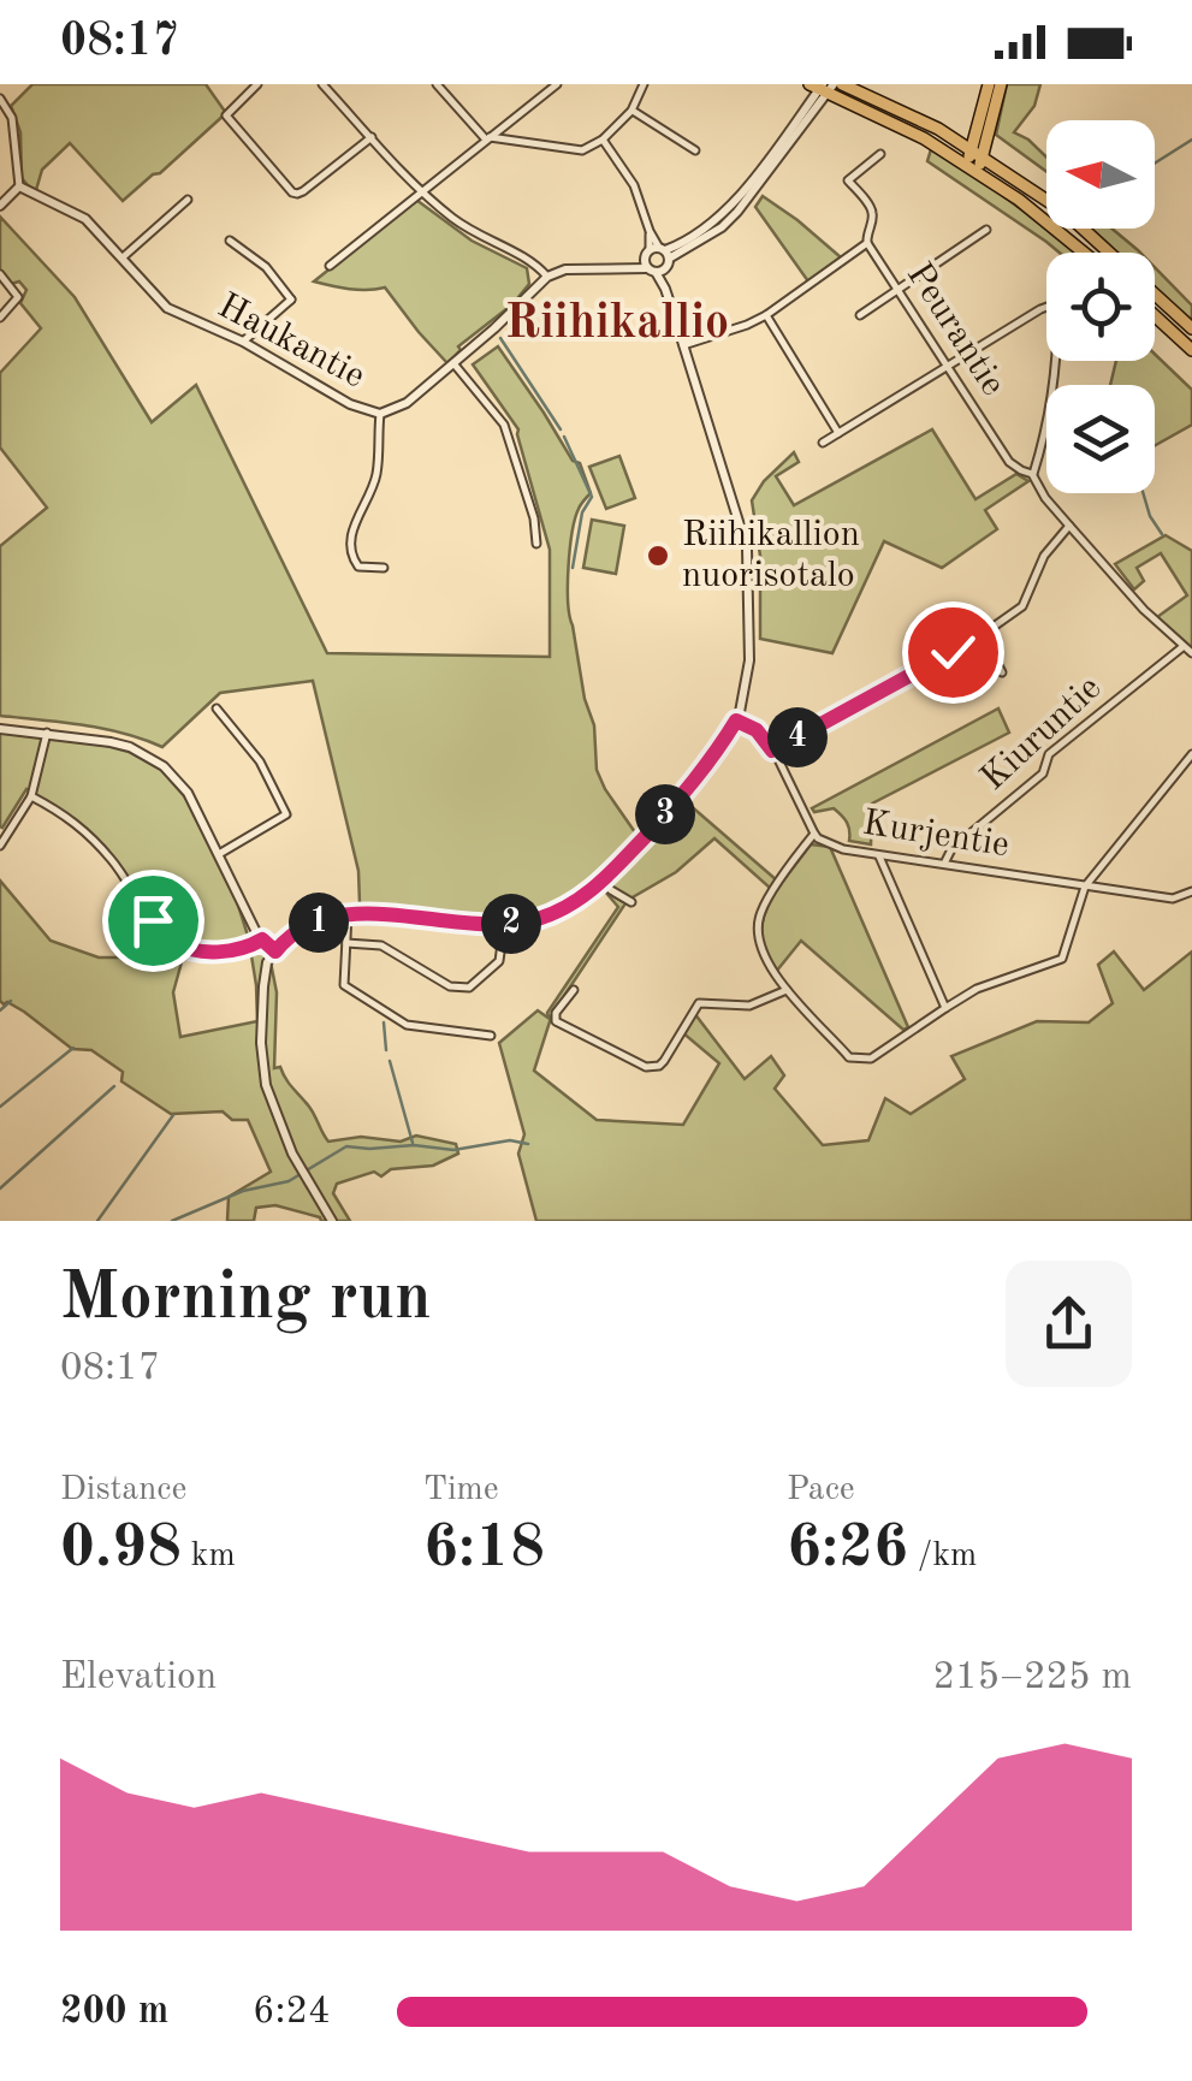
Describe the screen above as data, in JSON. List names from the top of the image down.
{
  "streets": {
    "street": [
      "Peurantie",
      "Haukantie",
      "Kiuruntie",
      "Kurjentie"
    ]
  },
  "crossings": [
    ["Peurantie", "Kiuruntie"],
    ["Kiuruntie", "Kurjentie"]
  ],
  "districts": ["Riihikallio"],
  "places": ["Riihikallion nuorisotalo"],
  "north": "left",
  "page": {
    "status": "08:17",
    "pins": [
      "4",
      "3",
      "1",
      "2"
    ],
    "heading": ["Morning run", "08:17"],
    "stats": [
      ["Distance", "0.98 km"],
      ["Time", "6:18"],
      ["Pace", "6:26 /km"]
    ],
    "chart": ["Elevation", "215–225 m"],
    "list": [
      {
        "name": "200 m",
        "note": "6:24"
      }
    ]
  }
}
